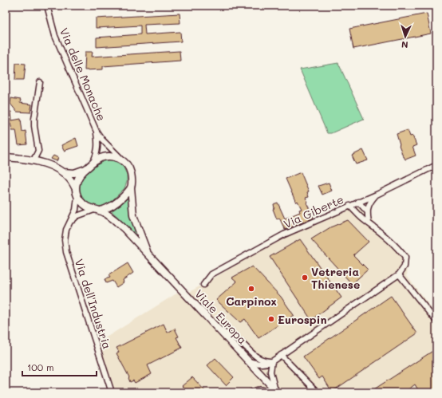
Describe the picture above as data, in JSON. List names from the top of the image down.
{
  "streets": {
    "main road": ["Viale Europa"],
    "street": ["Via delle Monache", "Via Giberte", "Via dell'Industria"]
  },
  "crossings": [
    ["Via dell'Industria", "Viale Europa"]
  ],
  "places": ["Vetreria Thienese", "Carpinox", "Eurospin"],
  "scale_bar": "100 m",
  "north": "bottom"
}
